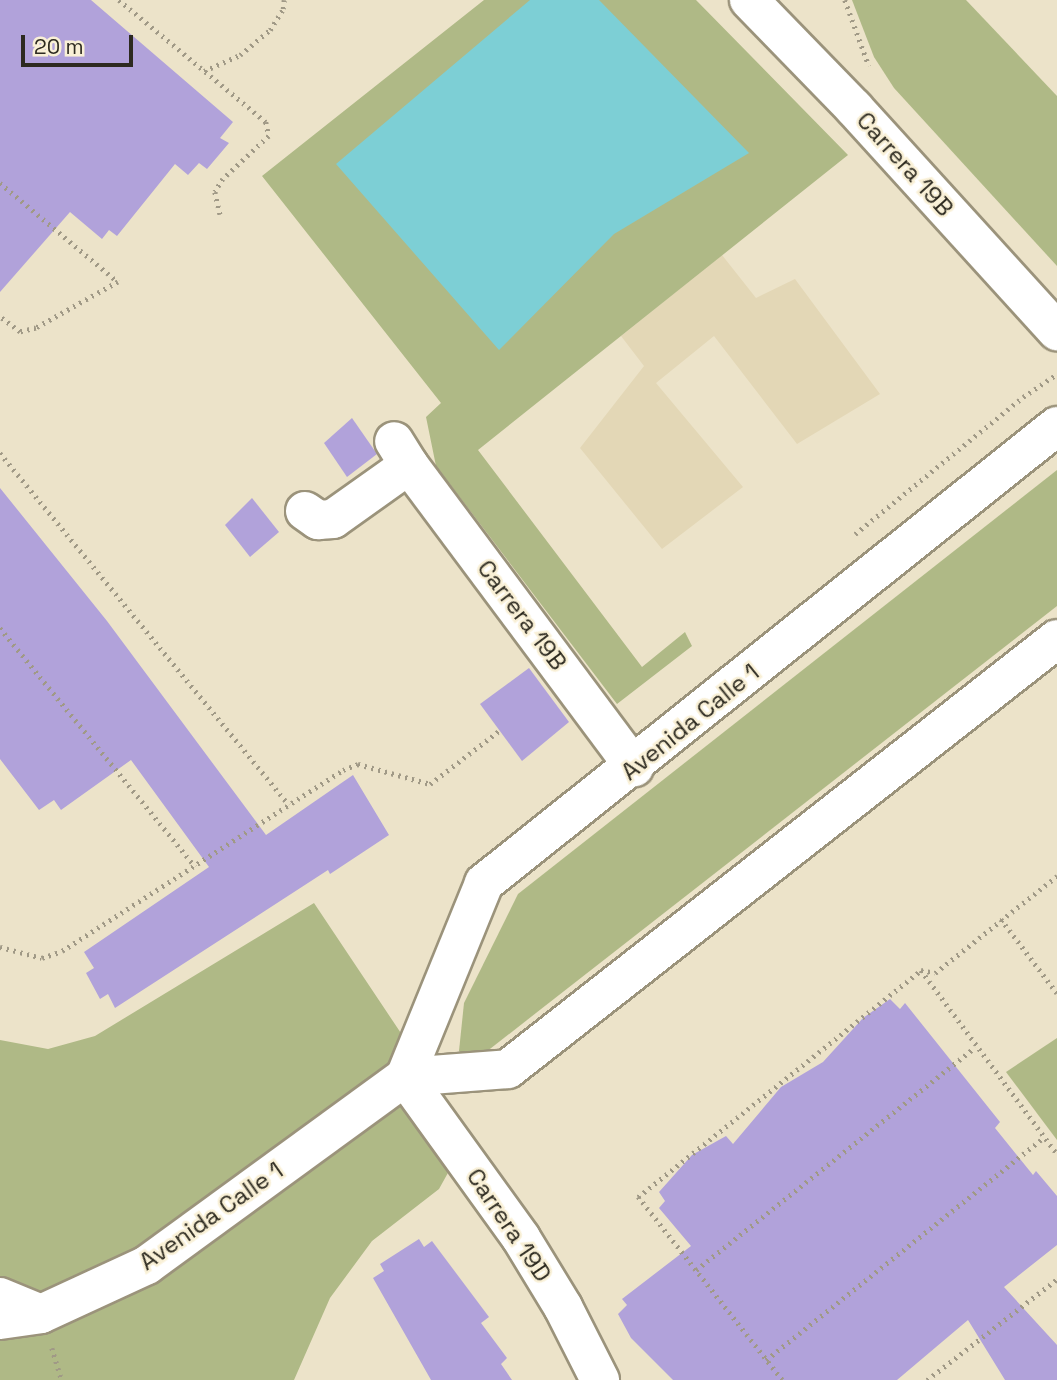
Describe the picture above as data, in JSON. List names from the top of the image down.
{
  "streets": {
    "main road": ["Carrera 19B", "Avenida Calle 1", "Carrera 19D"]
  },
  "crossings": [
    ["Carrera 19B", "Avenida Calle 1"],
    ["Avenida Calle 1", "Carrera 19D"]
  ],
  "scale_bar": "20 m"
}
